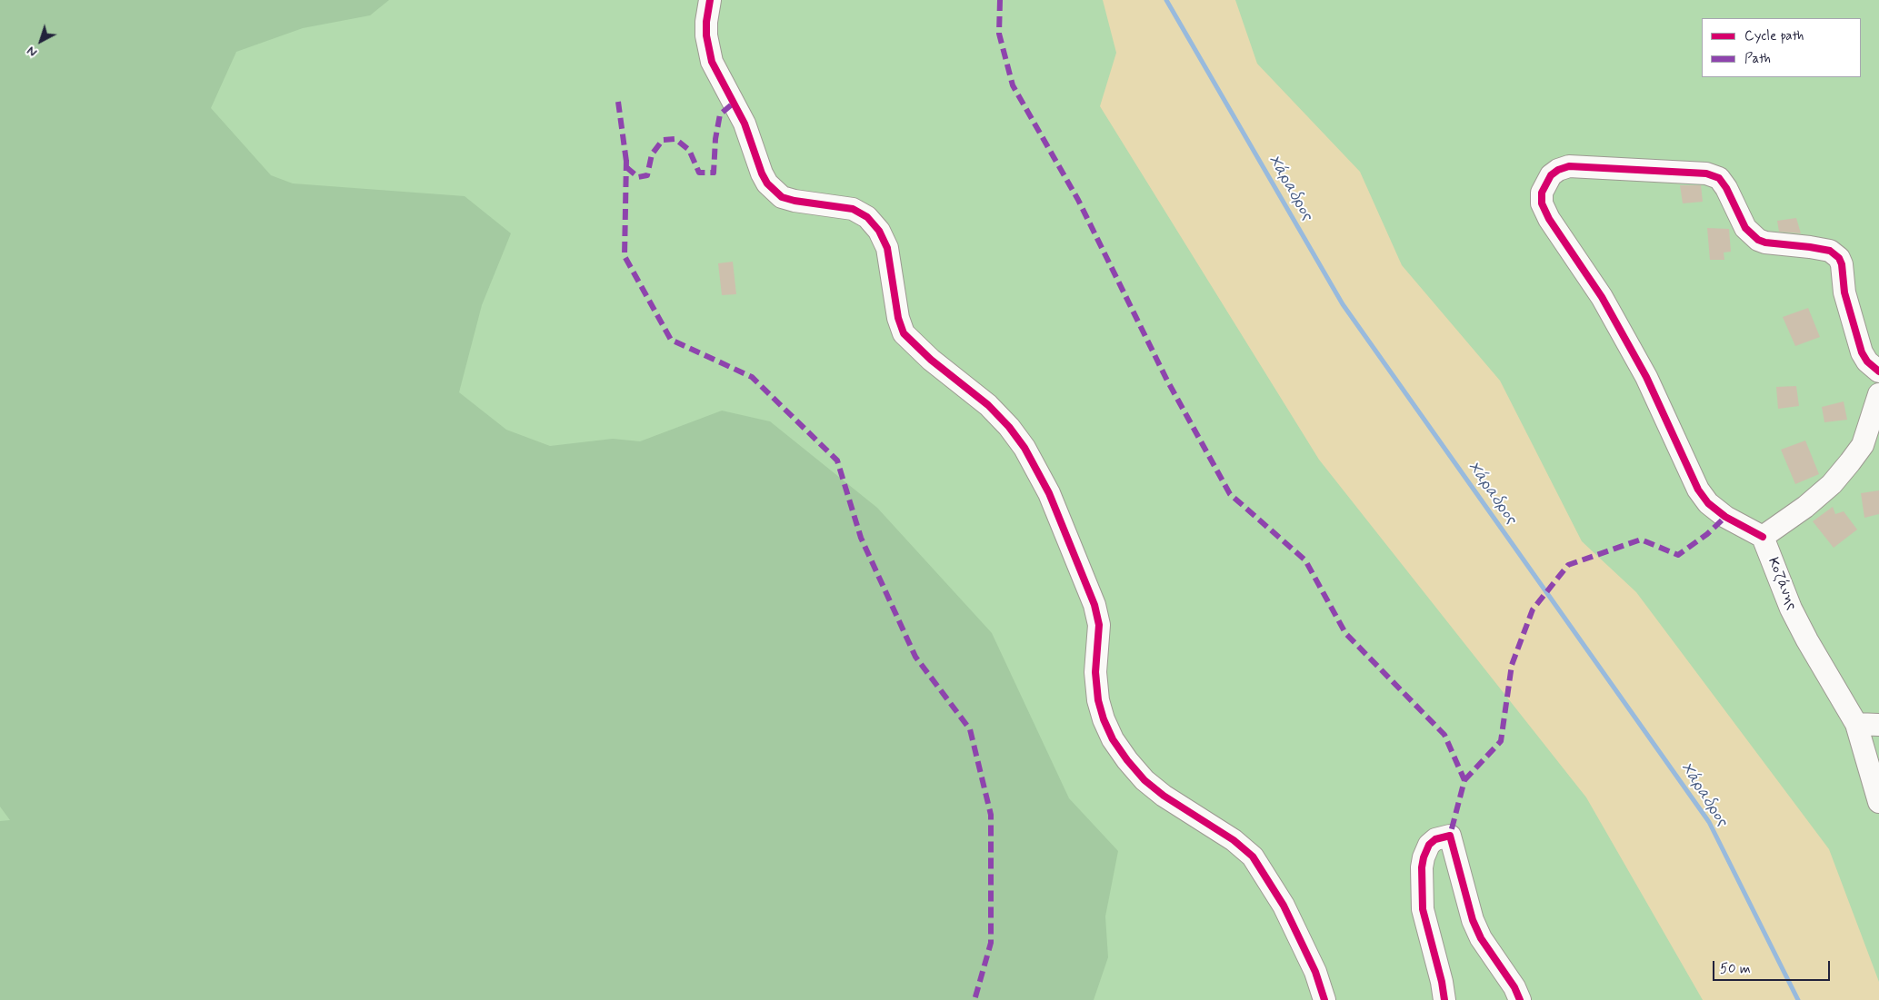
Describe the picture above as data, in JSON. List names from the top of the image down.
{
  "streets": {
    "street": ["Κοζάνης"]
  },
  "water": ["Χάραδρος"],
  "legend": ["Cycle path", "Path"],
  "scale_bar": "50 m",
  "north": "bottom left"
}
